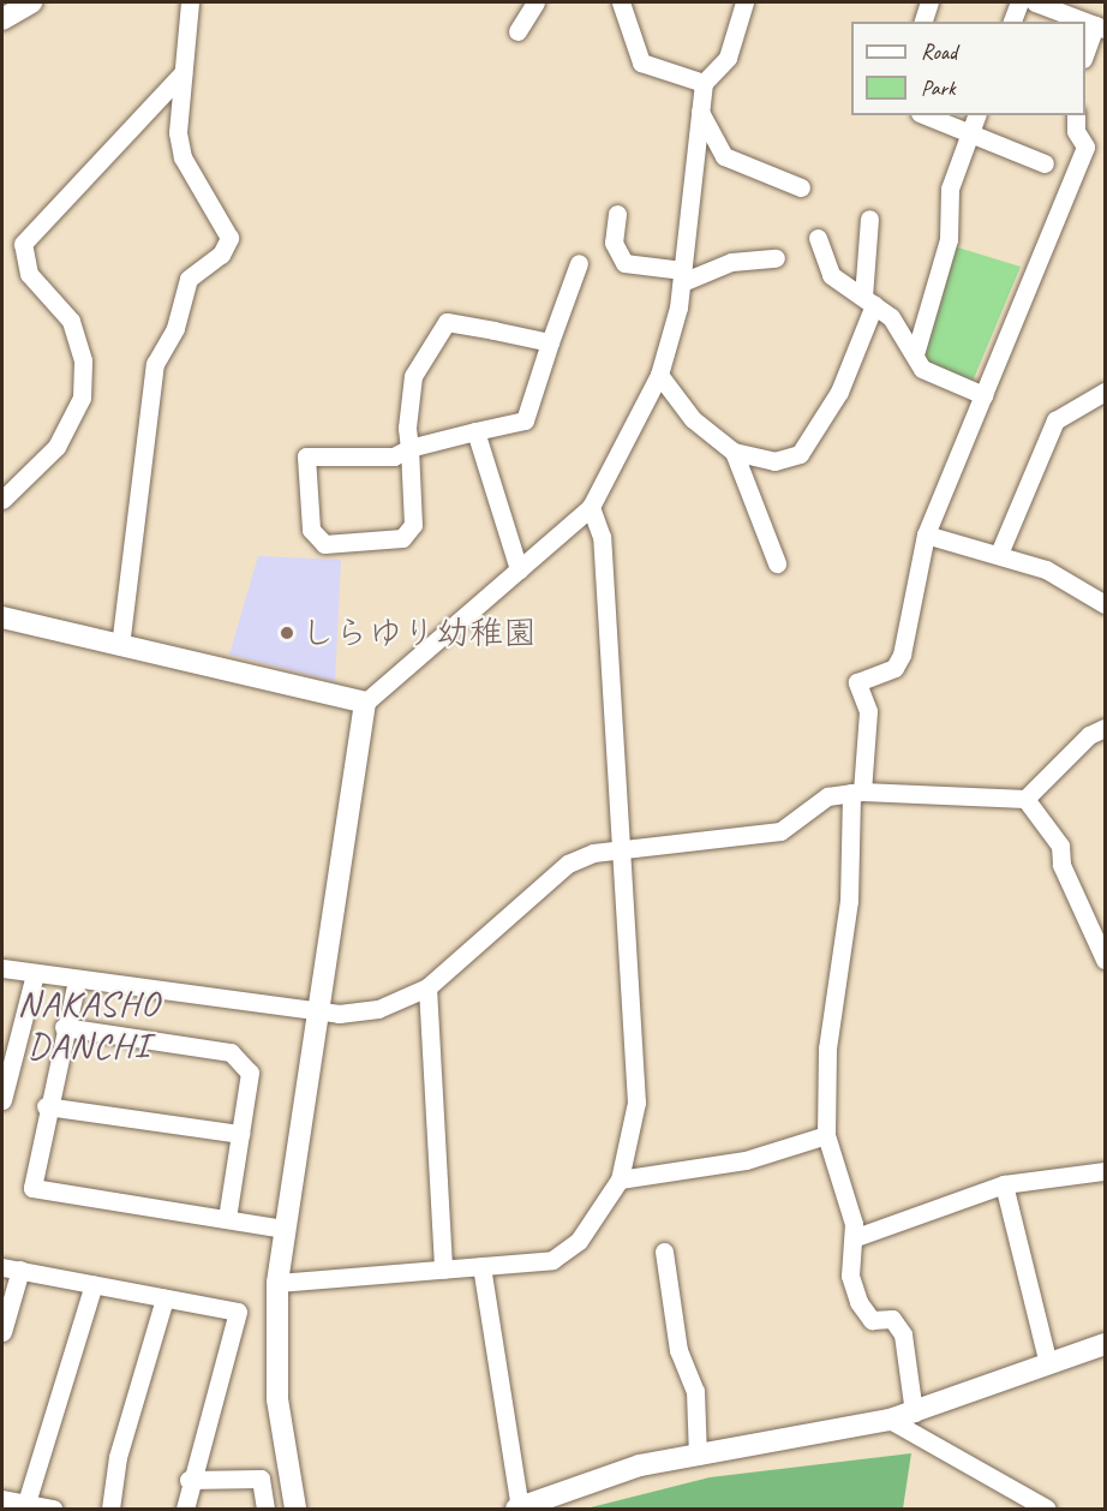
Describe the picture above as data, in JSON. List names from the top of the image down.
{
  "districts": ["NAKASHO DANCHI"],
  "places": ["しらゆり幼稚園"],
  "legend": ["Road", "Park"]
}
